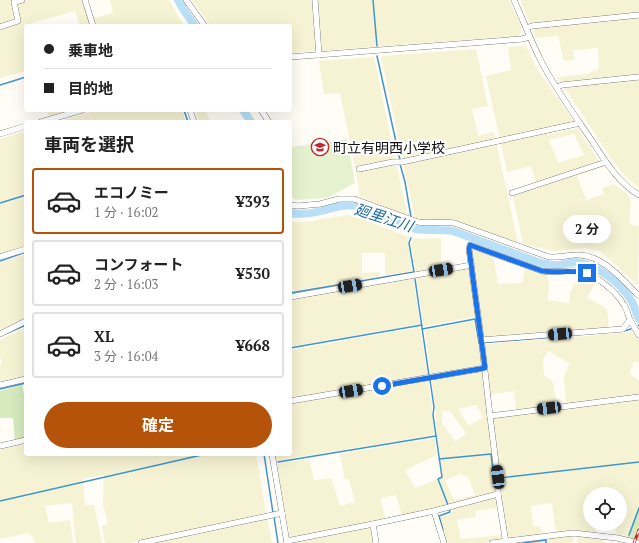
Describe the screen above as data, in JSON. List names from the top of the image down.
{
  "water": ["廻里江川"],
  "places": {
    "school or university": ["町立有明西小学校"]
  },
  "page": {
    "banner": ["乗車地", "目的地"],
    "heading": "車両を選択",
    "list": [
      {
        "name": "エコノミー",
        "note": "1 分 · 16:02",
        "value": "¥393"
      },
      {
        "name": "コンフォート",
        "note": "2 分 · 16:03",
        "value": "¥530"
      },
      {
        "name": "XL",
        "note": "3 分 · 16:04",
        "value": "¥668"
      }
    ],
    "bubble": "2 分",
    "buttons": "確定"
  }
}
